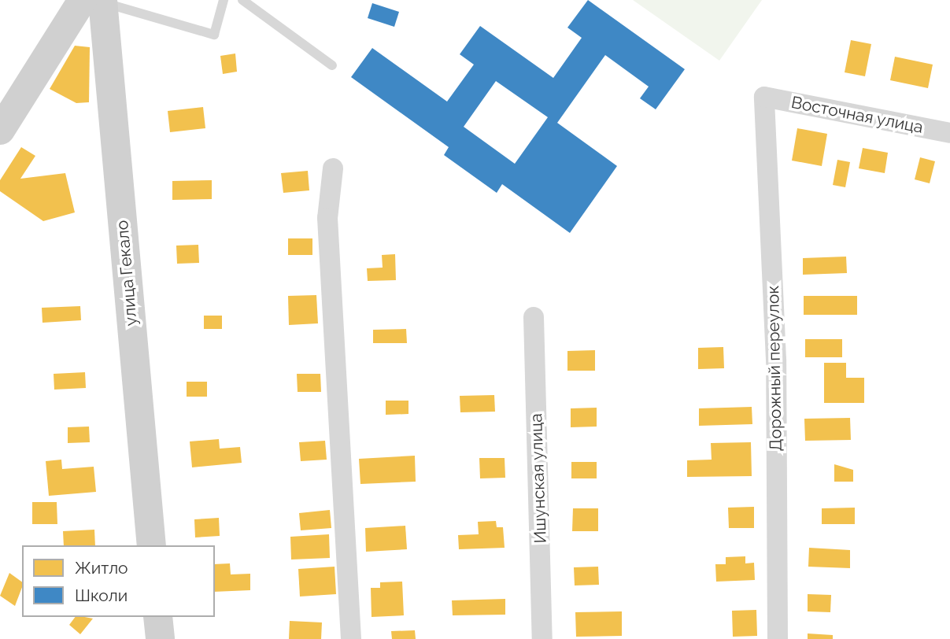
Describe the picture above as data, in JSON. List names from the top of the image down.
{
  "streets": {
    "main road": ["улица Гекало"],
    "street": ["Восточная улица", "Дорожный переулок", "Ишунская улица"]
  },
  "crossings": [
    ["Восточная улица", "Дорожный переулок"]
  ],
  "legend": ["Житло", "Школи"]
}
